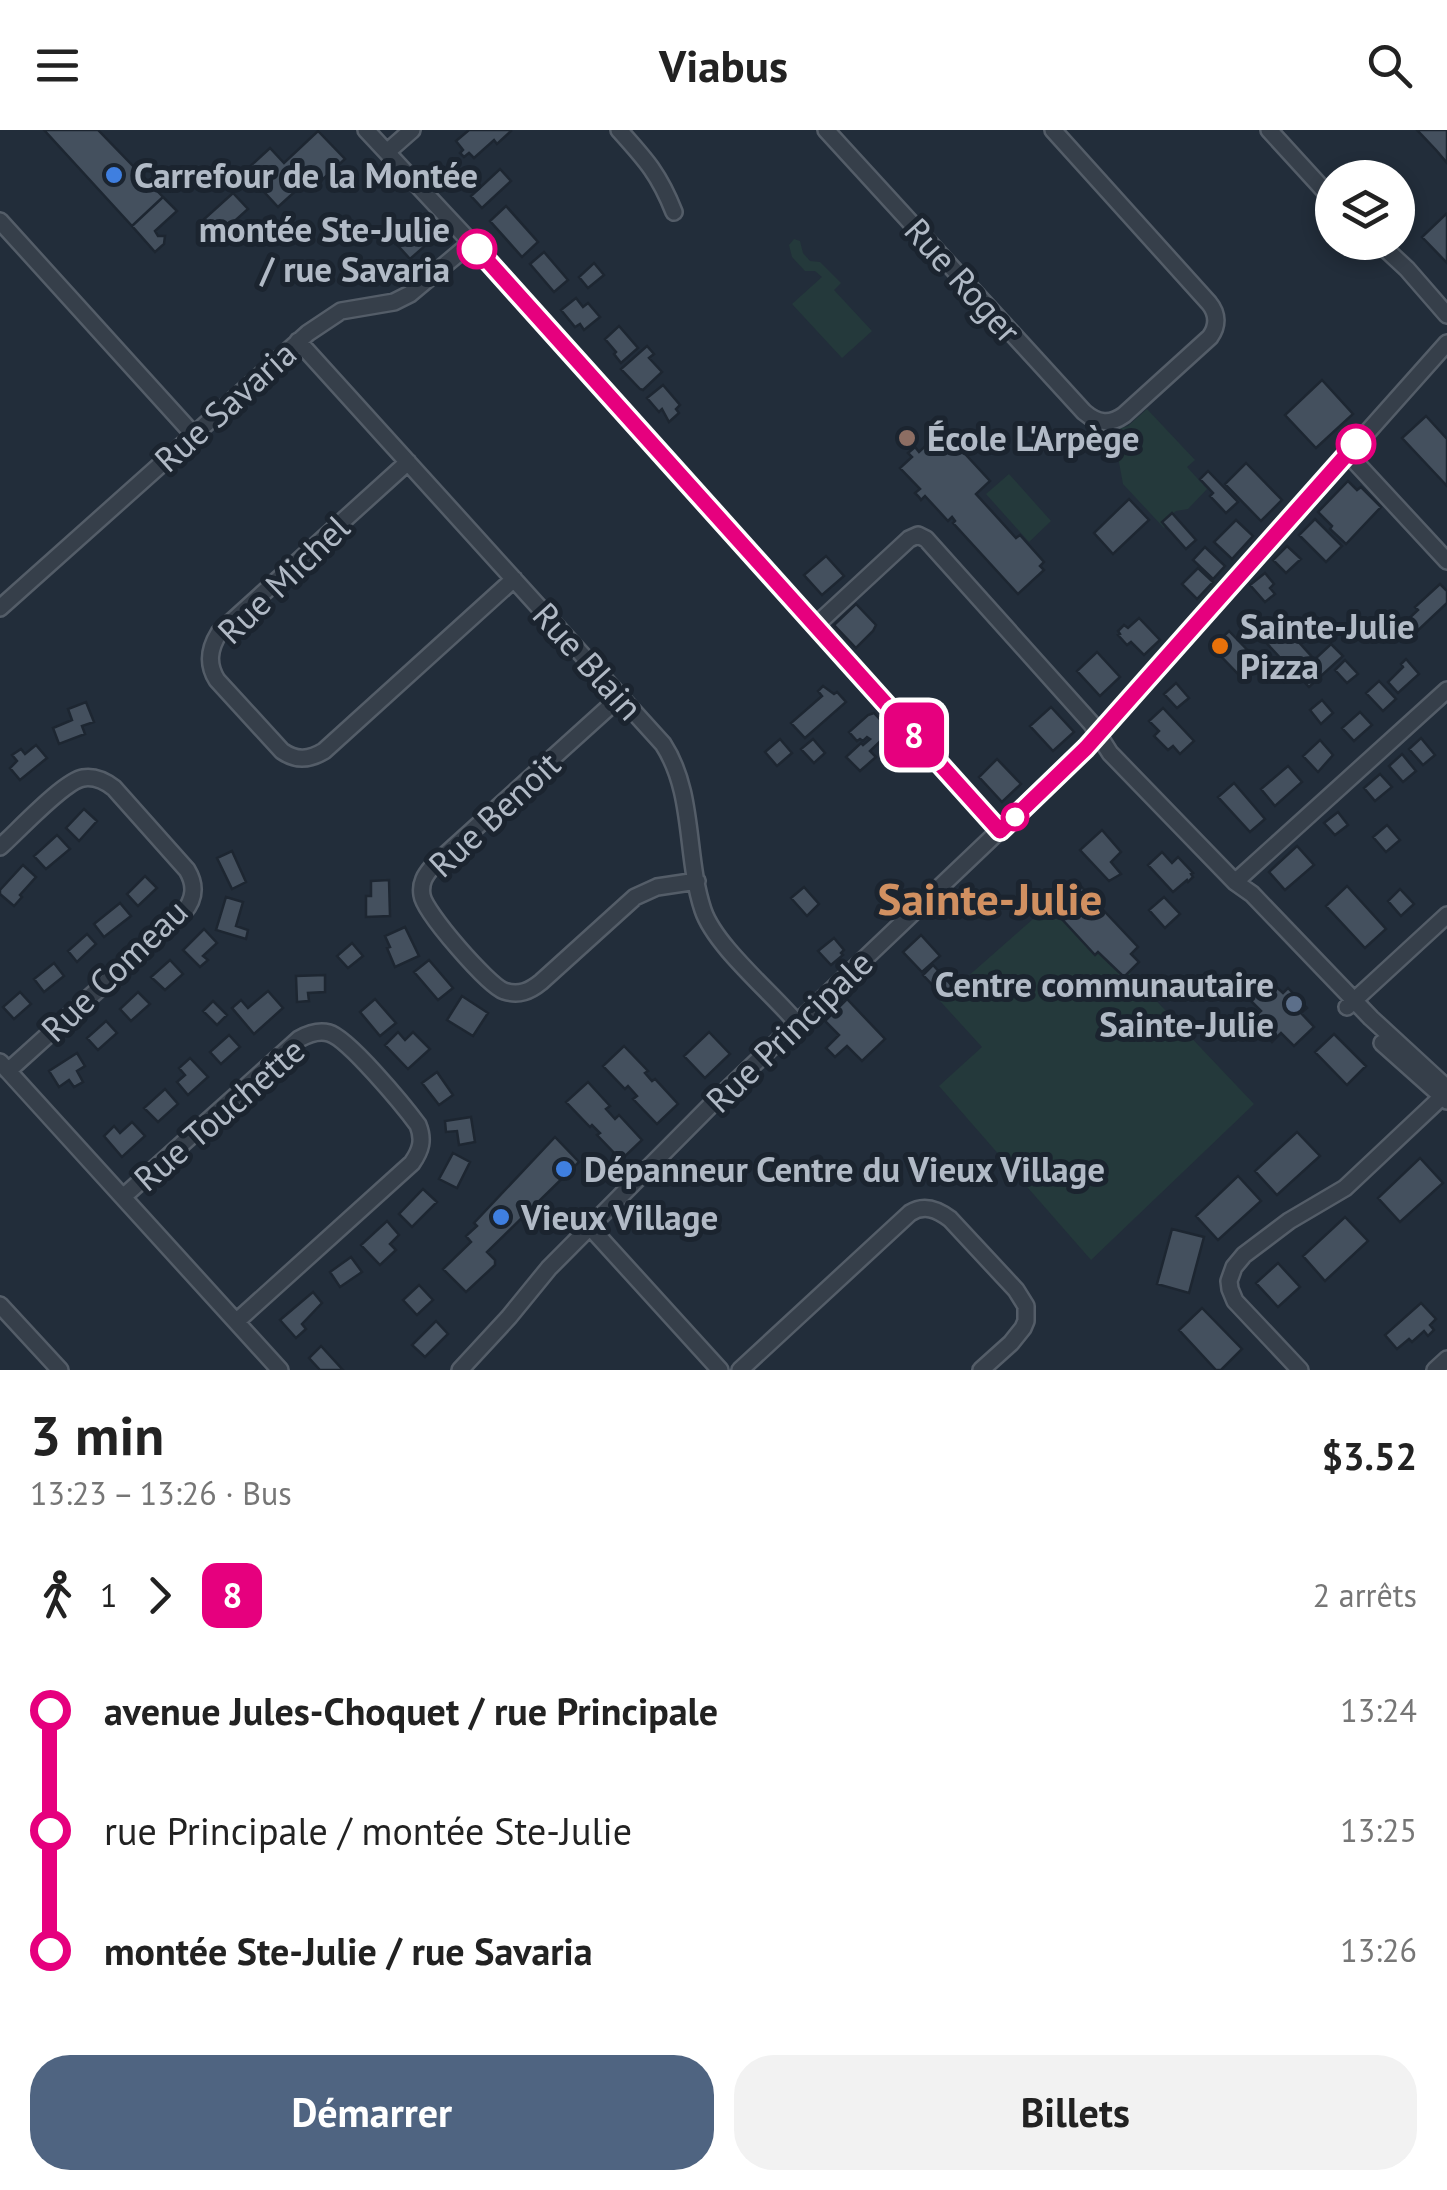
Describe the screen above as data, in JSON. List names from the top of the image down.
{
  "streets": {
    "street": [
      "Rue Roger",
      "Rue Savaria",
      "Rue Michel",
      "Rue Blain",
      "Rue Benoit",
      "Rue Comeau",
      "Rue Principale",
      "Rue Touchette"
    ]
  },
  "crossings": [
    ["Rue Savaria", "Rue Blain"],
    ["Rue Michel", "Rue Blain"],
    ["Rue Blain", "Rue Benoit"],
    ["Rue Blain", "Rue Principale"]
  ],
  "districts": ["Sainte-Julie"],
  "places": [
    "Carrefour de la Montée",
    "montée Ste-Julie / rue Savaria",
    "École L'Arpège",
    "Sainte-Julie Pizza",
    "Centre communautaire Sainte-Julie",
    "Dépanneur Centre du Vieux Village",
    "Vieux Village"
  ],
  "lines": ["bus line 8"],
  "page": {
    "header": "Viabus",
    "on_map": "8",
    "heading": ["3 min", "13:23 – 13:26 · Bus", "$3.52"],
    "legs": ["1", "8", "2 arrêts"],
    "list": [
      {
        "name": "avenue Jules-Choquet / rue Principale",
        "value": "13:24"
      },
      {
        "name": "rue Principale / montée Ste-Julie",
        "value": "13:25"
      },
      {
        "name": "montée Ste-Julie / rue Savaria",
        "value": "13:26"
      }
    ],
    "buttons": ["Démarrer", "Billets"]
  }
}
